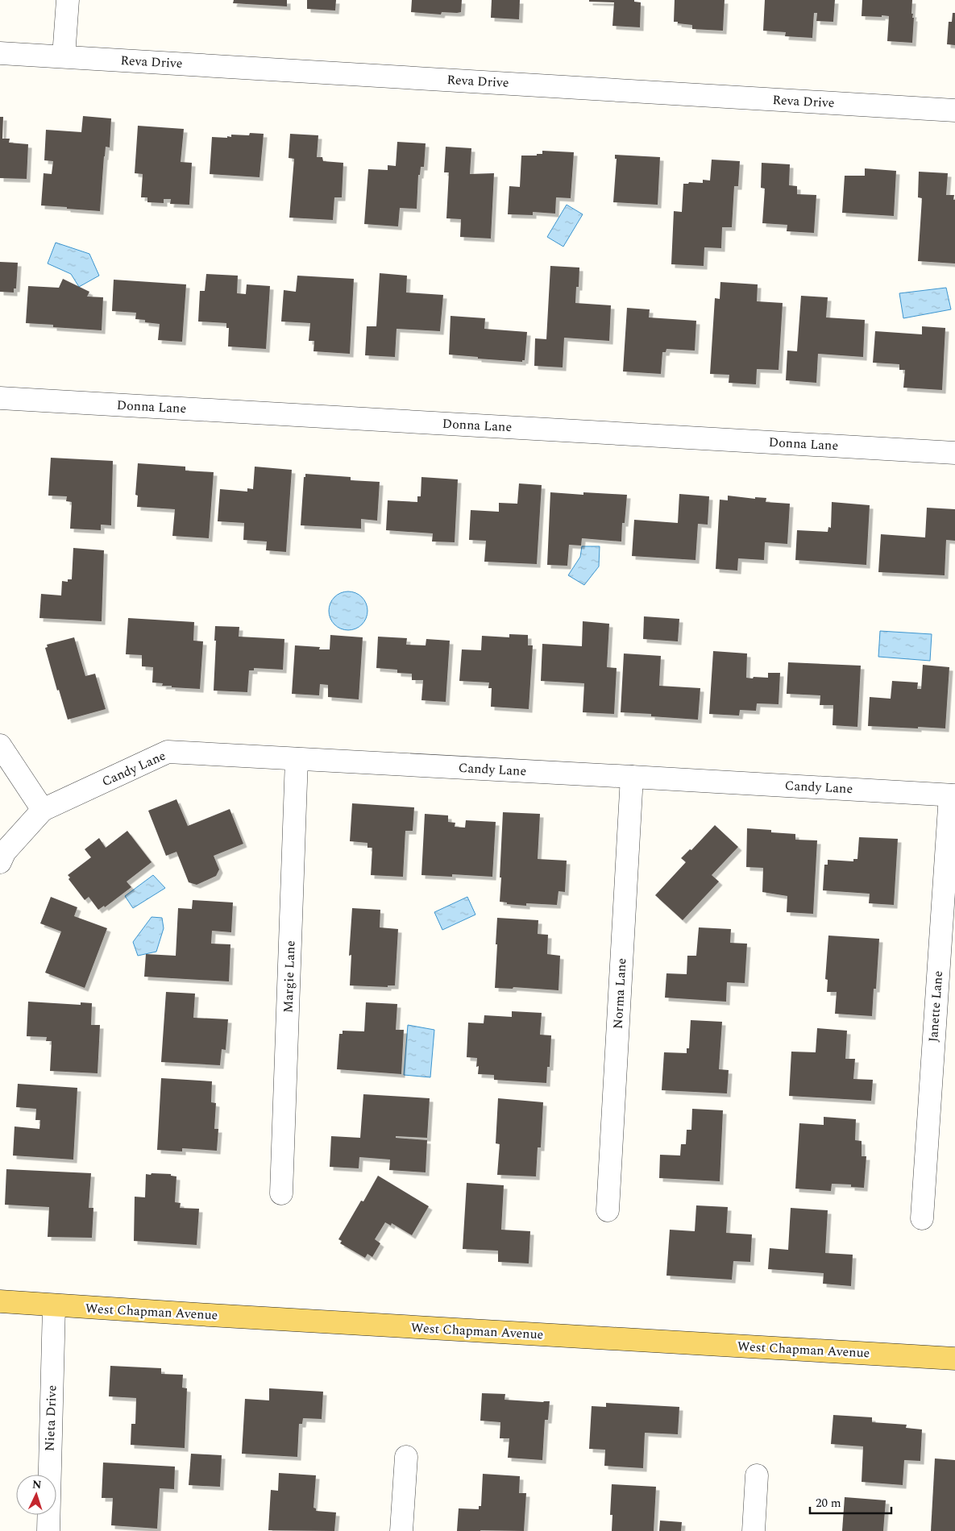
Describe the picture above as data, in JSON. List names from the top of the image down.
{
  "streets": {
    "main road": ["West Chapman Avenue"],
    "street": [
      "Reva Drive",
      "Donna Lane",
      "Candy Lane",
      "Margie Lane",
      "Norma Lane",
      "Janette Lane",
      "Nieta Drive"
    ]
  },
  "crossings": [
    ["Candy Lane", "Margie Lane"],
    ["Candy Lane", "Norma Lane"],
    ["Candy Lane", "Janette Lane"],
    ["West Chapman Avenue", "Nieta Drive"]
  ],
  "scale_bar": "20 m",
  "north": "top"
}
